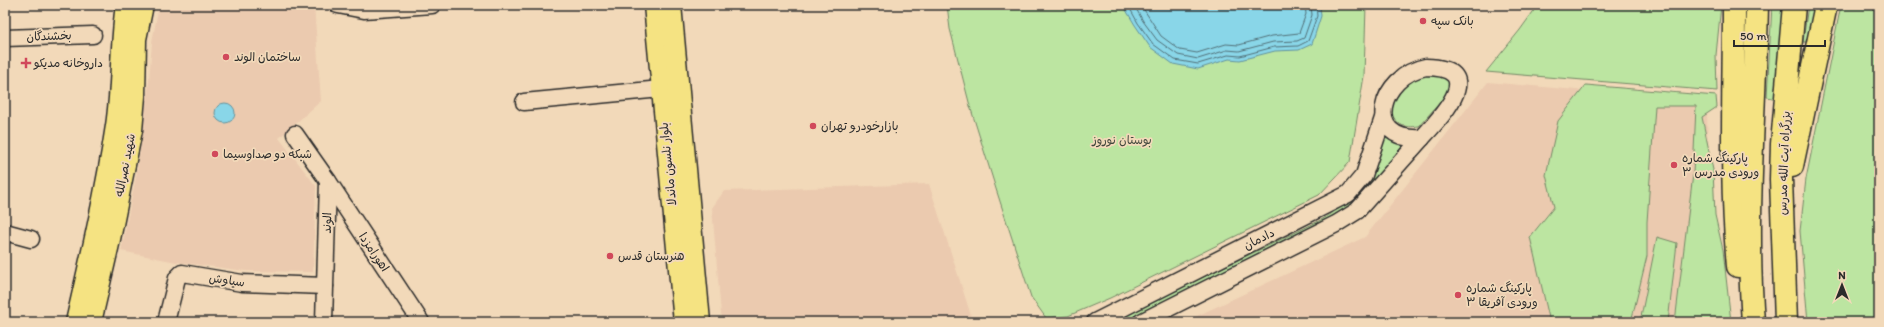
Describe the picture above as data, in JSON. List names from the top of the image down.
{
  "streets": {
    "highway": ["بزرگراه آیت الله مدرس"],
    "main road": ["بلوار نلسون ماندلا", "شهید نصرالله"],
    "street": [
      "بخشندگان",
      "الوند",
      "دادمان",
      "اهورامزدا",
      "سیاوش"
    ]
  },
  "crossings": [
    ["الوند", "اهورامزدا"],
    ["الوند", "سیاوش"]
  ],
  "parks": ["بوستان نوروز"],
  "places": {
    "other": [
      "بانک سپه",
      "ساختمان الوند",
      "بازارخودرو تهران",
      "شبکه دو صداوسیما",
      "پارکینگ شماره ۳ ورودی مدرس",
      "هنرستان قدس",
      "پارکینگ شماره ۳ ورودی آفریقا"
    ],
    "health": ["داروخانه مدیکو"]
  },
  "scale_bar": "50 m",
  "north": "top"
}
